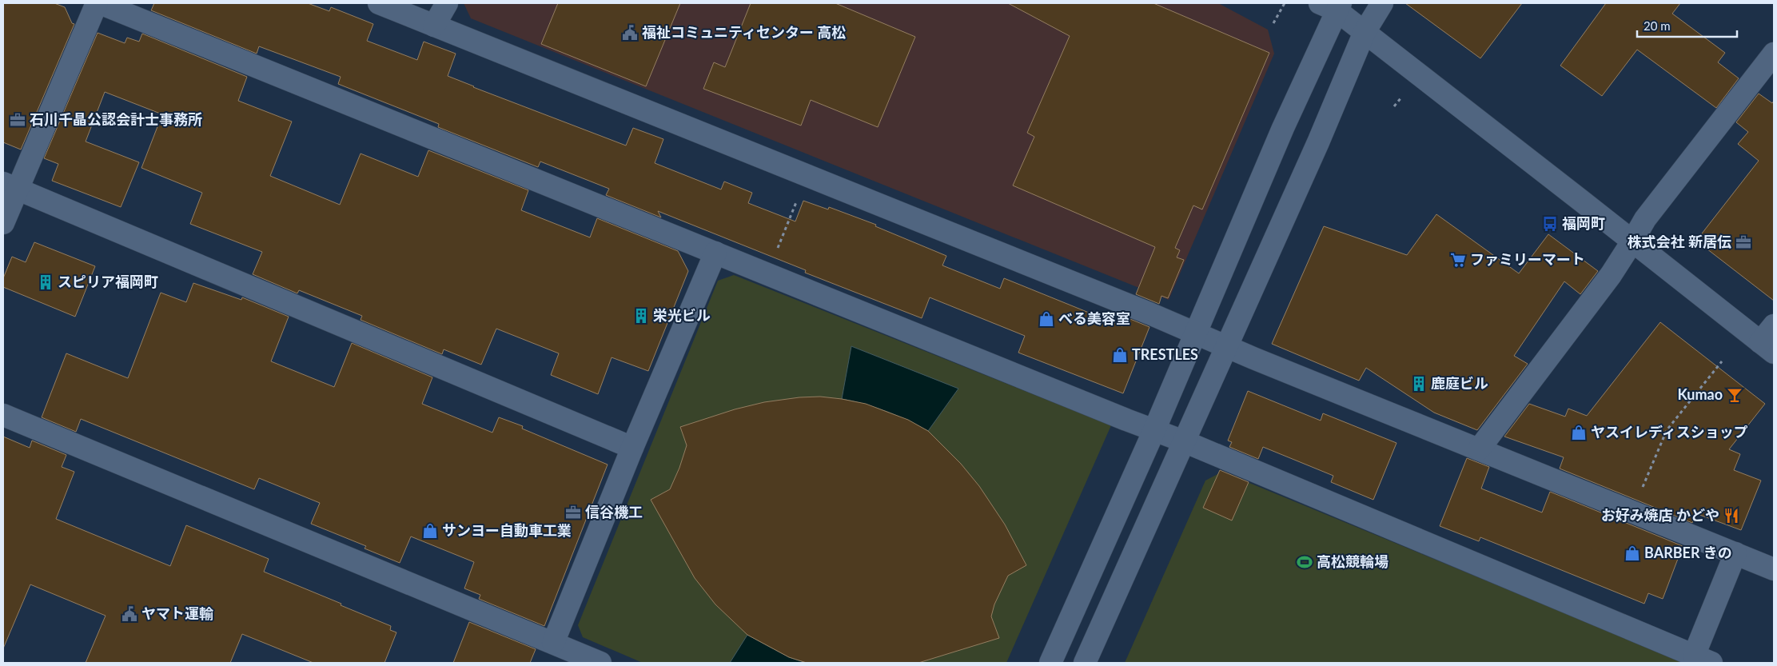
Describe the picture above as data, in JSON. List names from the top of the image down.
{
  "places": {
    "public building": ["福祉コミュニティセンター 高松", "ヤマト運輸"],
    "office": ["石川千晶公認会計士事務所", "株式会社 新居伝", "信谷機工"],
    "bus stop": ["福岡町"],
    "supermarket": ["ファミリーマート"],
    "building": ["スピリア福岡町", "栄光ビル", "鹿庭ビル"],
    "shop": [
      "べる美容室",
      "TRESTLES",
      "ヤスイレディスショップ",
      "サンヨー自動車工業",
      "BARBER きの"
    ],
    "bar": ["Kumao"],
    "restaurant": ["お好み焼店 かどや"],
    "sports": ["高松競輪場"]
  },
  "scale_bar": "20 m"
}
